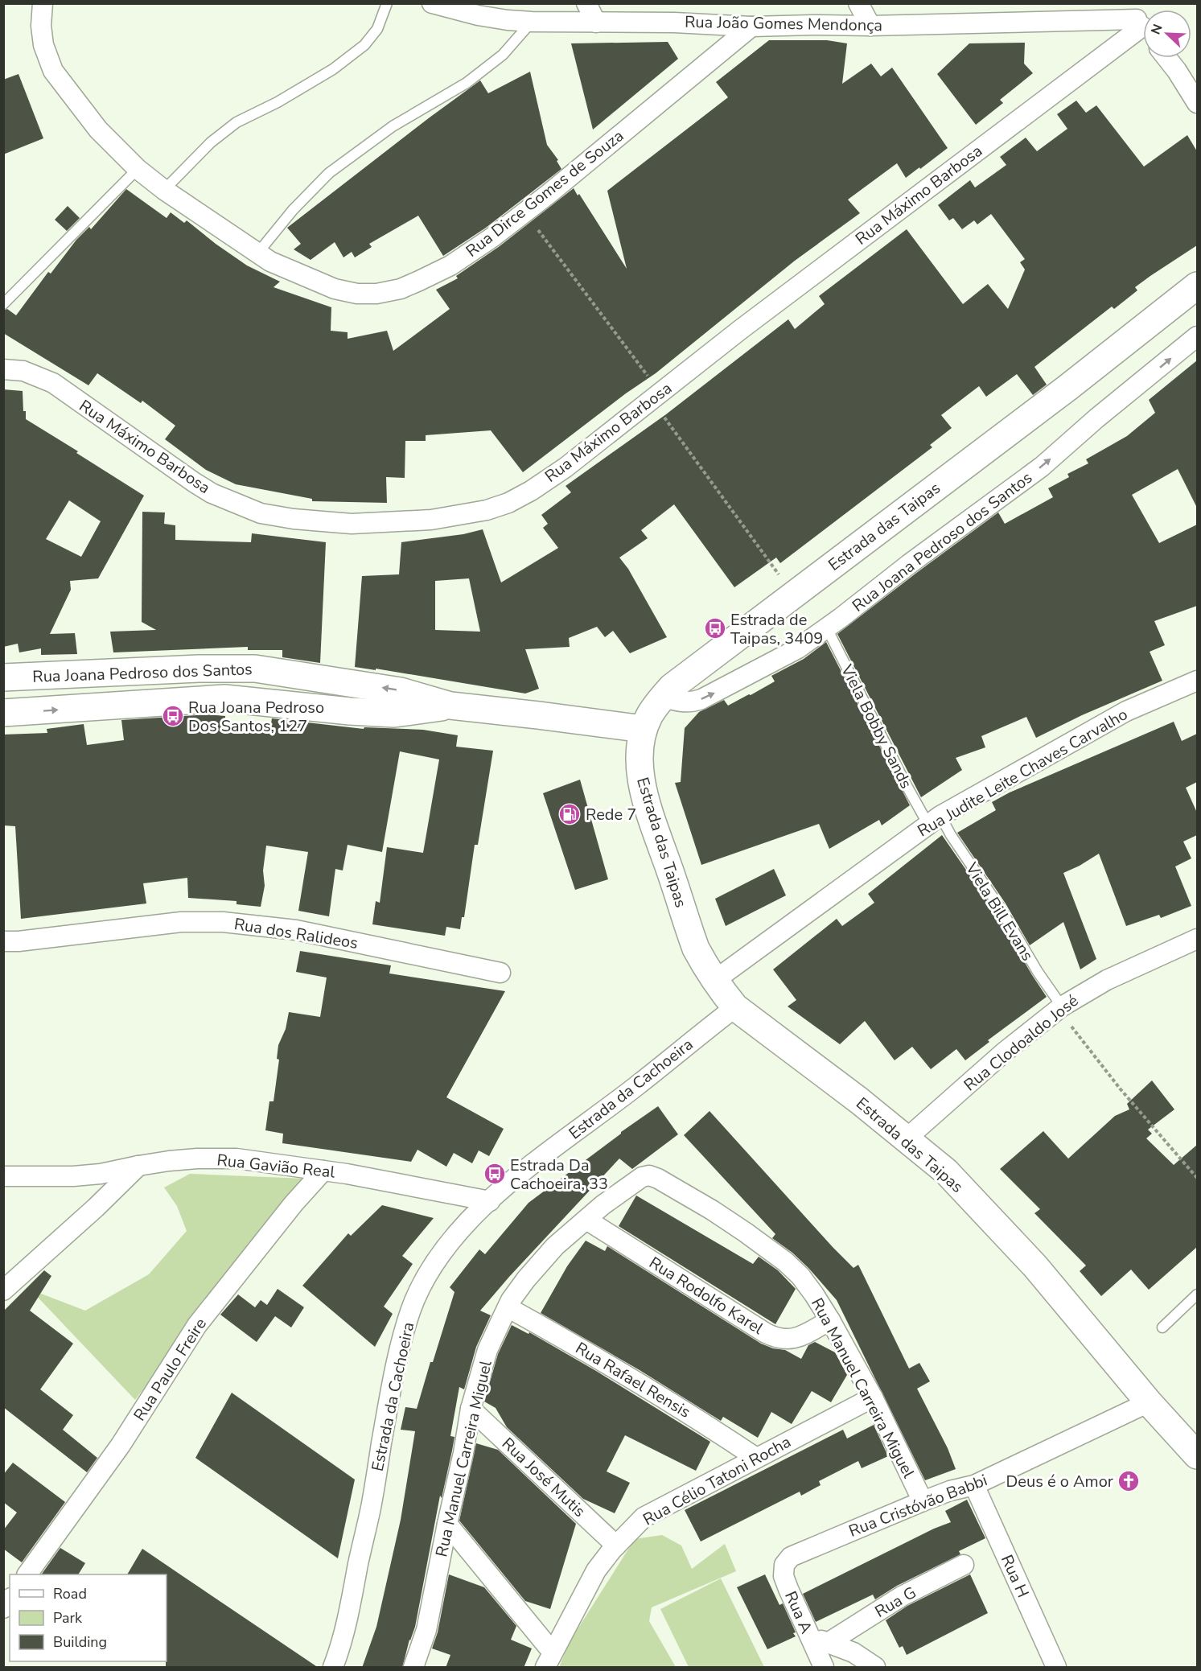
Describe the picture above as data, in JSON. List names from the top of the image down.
{
  "streets": {
    "main road": ["Estrada das Taipas", "Rua Joana Pedroso dos Santos"],
    "street": [
      "Rua João Gomes Mendonça",
      "Rua Dirce Gomes de Souza",
      "Rua Máximo Barbosa",
      "Rua Judite Leite Chaves Carvalho",
      "Rua dos Ralideos",
      "Rua Clodoaldo José",
      "Estrada da Cachoeira",
      "Rua Gavião Real",
      "Rua Rodolfo Karel",
      "Rua Paulo Freire",
      "Rua Rafael Rensis",
      "Rua Manuel Carreira Miguel",
      "Rua José Mutis",
      "Rua Célio Tatoni Rocha",
      "Rua Cristóvão Babbi",
      "Rua H",
      "Rua G",
      "Rua A"
    ],
    "lane": ["Viela Bobby Sands", "Viela Bill Evans"]
  },
  "crossings": [
    ["Rua João Gomes Mendonça", "Rua Dirce Gomes de Souza"],
    ["Rua João Gomes Mendonça", "Rua Máximo Barbosa"],
    ["Estrada das Taipas", "Rua Joana Pedroso dos Santos"],
    ["Estrada das Taipas", "Rua Judite Leite Chaves Carvalho"],
    ["Estrada das Taipas", "Rua Clodoaldo José"],
    ["Estrada das Taipas", "Estrada da Cachoeira"],
    ["Estrada das Taipas", "Rua Cristóvão Babbi"],
    ["Rua Joana Pedroso dos Santos", "Viela Bobby Sands"],
    ["Viela Bobby Sands", "Rua Judite Leite Chaves Carvalho"],
    ["Viela Bobby Sands", "Viela Bill Evans"],
    ["Rua Judite Leite Chaves Carvalho", "Viela Bill Evans"],
    ["Viela Bill Evans", "Rua Clodoaldo José"],
    ["Estrada da Cachoeira", "Rua Gavião Real"],
    ["Rua Gavião Real", "Rua Paulo Freire"],
    ["Rua Rodolfo Karel", "Rua Manuel Carreira Miguel"],
    ["Rua Rafael Rensis", "Rua Manuel Carreira Miguel"],
    ["Rua Rafael Rensis", "Rua Célio Tatoni Rocha"],
    ["Rua Manuel Carreira Miguel", "Rua José Mutis"],
    ["Rua Manuel Carreira Miguel", "Rua Célio Tatoni Rocha"],
    ["Rua Manuel Carreira Miguel", "Rua Cristóvão Babbi"],
    ["Rua José Mutis", "Rua Célio Tatoni Rocha"],
    ["Rua Cristóvão Babbi", "Rua H"],
    ["Rua Cristóvão Babbi", "Rua A"]
  ],
  "places": {
    "bus stop": ["Estrada de Taipas, 3409", "Rua Joana Pedroso Dos Santos, 127", "Estrada Da Cachoeira, 33"],
    "fuel station": ["Rede 7"],
    "church": ["Deus é o Amor"]
  },
  "legend": ["Road", "Park", "Building"],
  "north": "top left"
}
